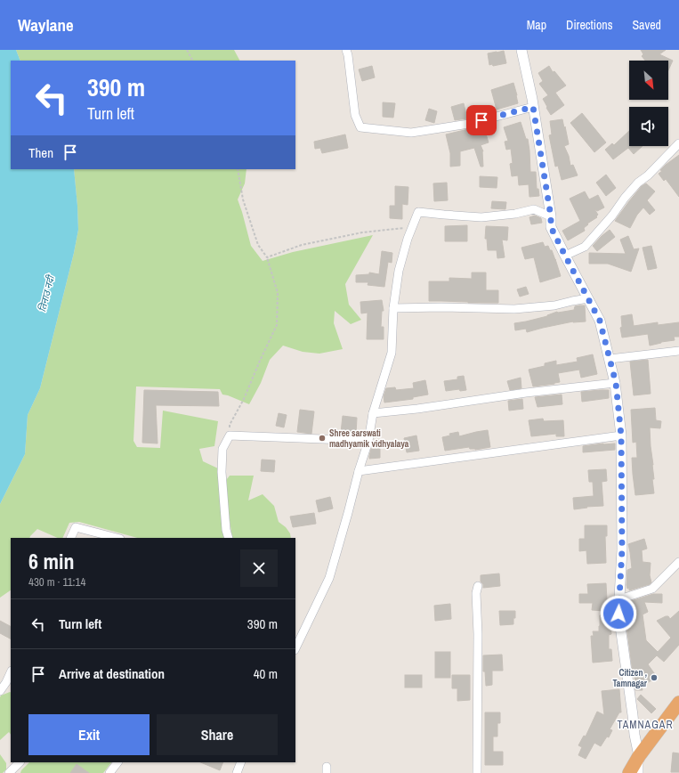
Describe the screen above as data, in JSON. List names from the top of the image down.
{
  "districts": ["TAMNAGAR"],
  "water": ["तिनाउ नदी"],
  "places": ["Shree sarswati madhyamik vidhyalaya", "Citizen , Tamnagar"],
  "north": "bottom right",
  "page": {
    "header": "Waylane",
    "nav": ["Map", "Directions", "Saved"],
    "turn": ["390 m", "Turn left"],
    "then": "Then",
    "heading": ["6 min", "430 m · 11:14"],
    "list": [
      {
        "name": "Turn left",
        "value": "390 m"
      },
      {
        "name": "Arrive at destination",
        "value": "40 m"
      }
    ],
    "buttons": ["Exit", "Share"]
  }
}
